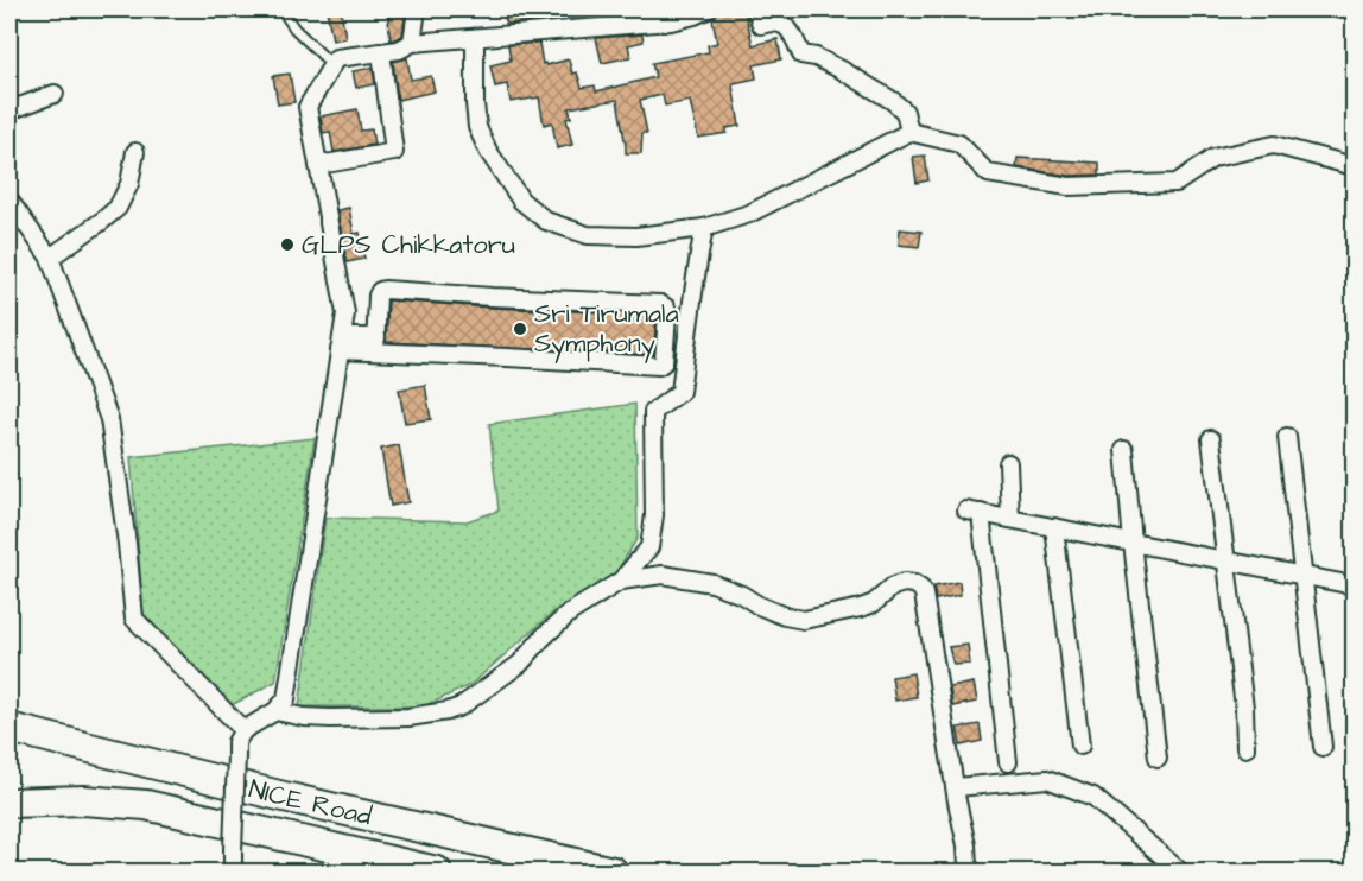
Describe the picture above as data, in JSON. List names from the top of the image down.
{
  "streets": {
    "highway": ["NICE Road"]
  },
  "places": ["GLPS Chikkatoru", "Sri Tirumala Symphony"]
}
